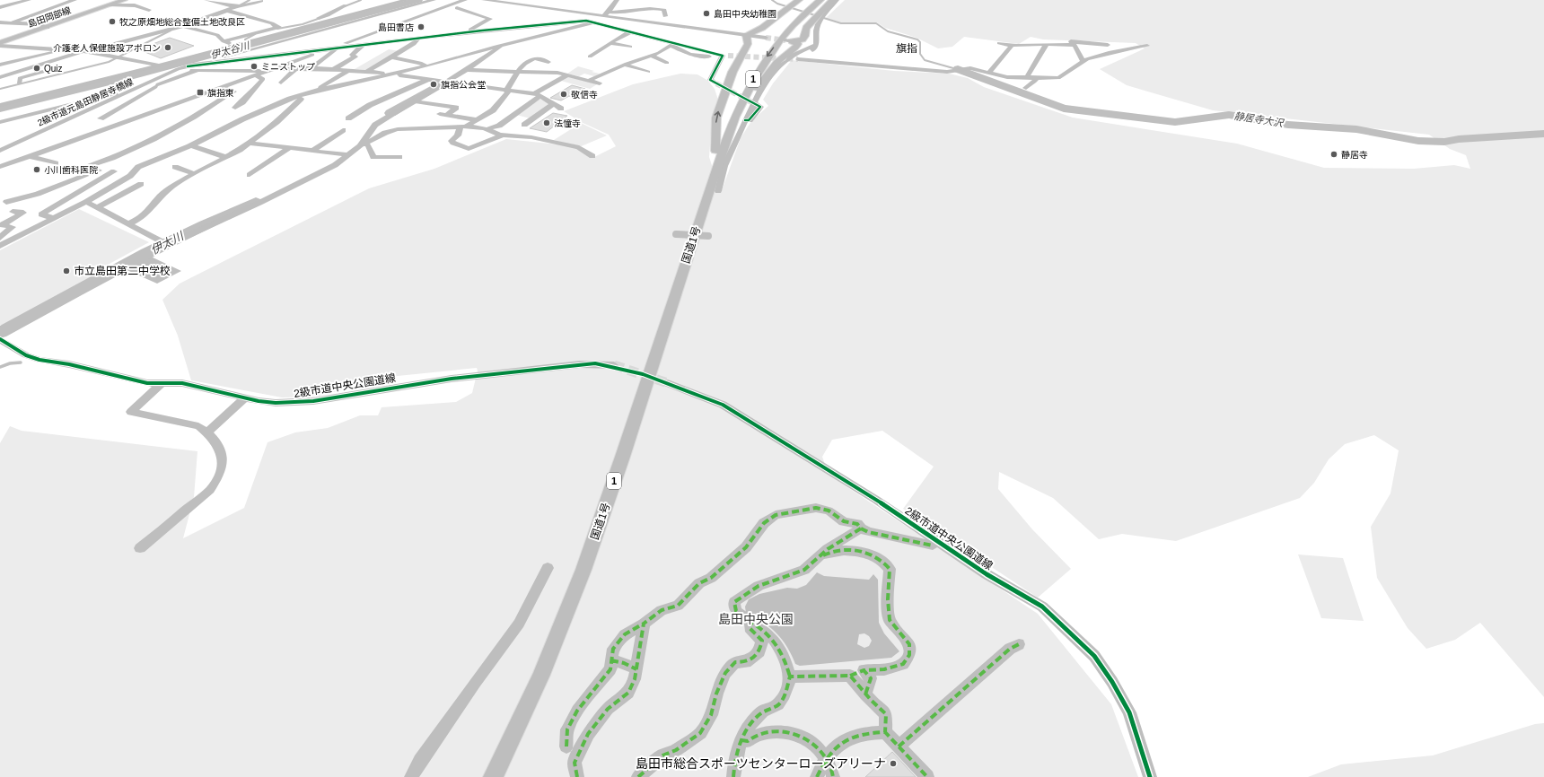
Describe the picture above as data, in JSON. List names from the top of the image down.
{
  "streets": {
    "highway": ["1", "国道1号"],
    "main road": ["島田岡部線"],
    "street": ["2級市道元島田静居寺橋線", "2級市道中央公園道線"]
  },
  "districts": ["旗指"],
  "water": ["伊太谷川", "静居寺大沢", "伊太川"],
  "parks": ["島田中央公園"],
  "places": {
    "other": [
      "島田中央幼稚園",
      "牧之原畑地総合整備土地改良区",
      "島田書店",
      "介護老人保健施設アポロン",
      "ミニストップ",
      "Quiz",
      "旗指公会堂",
      "敬信寺",
      "法憧寺",
      "静居寺",
      "小川歯科医院",
      "市立島田第二中学校",
      "島田市総合スポーツセンターローズアリーナ"
    ],
    "transit": ["旗指東"]
  }
}
